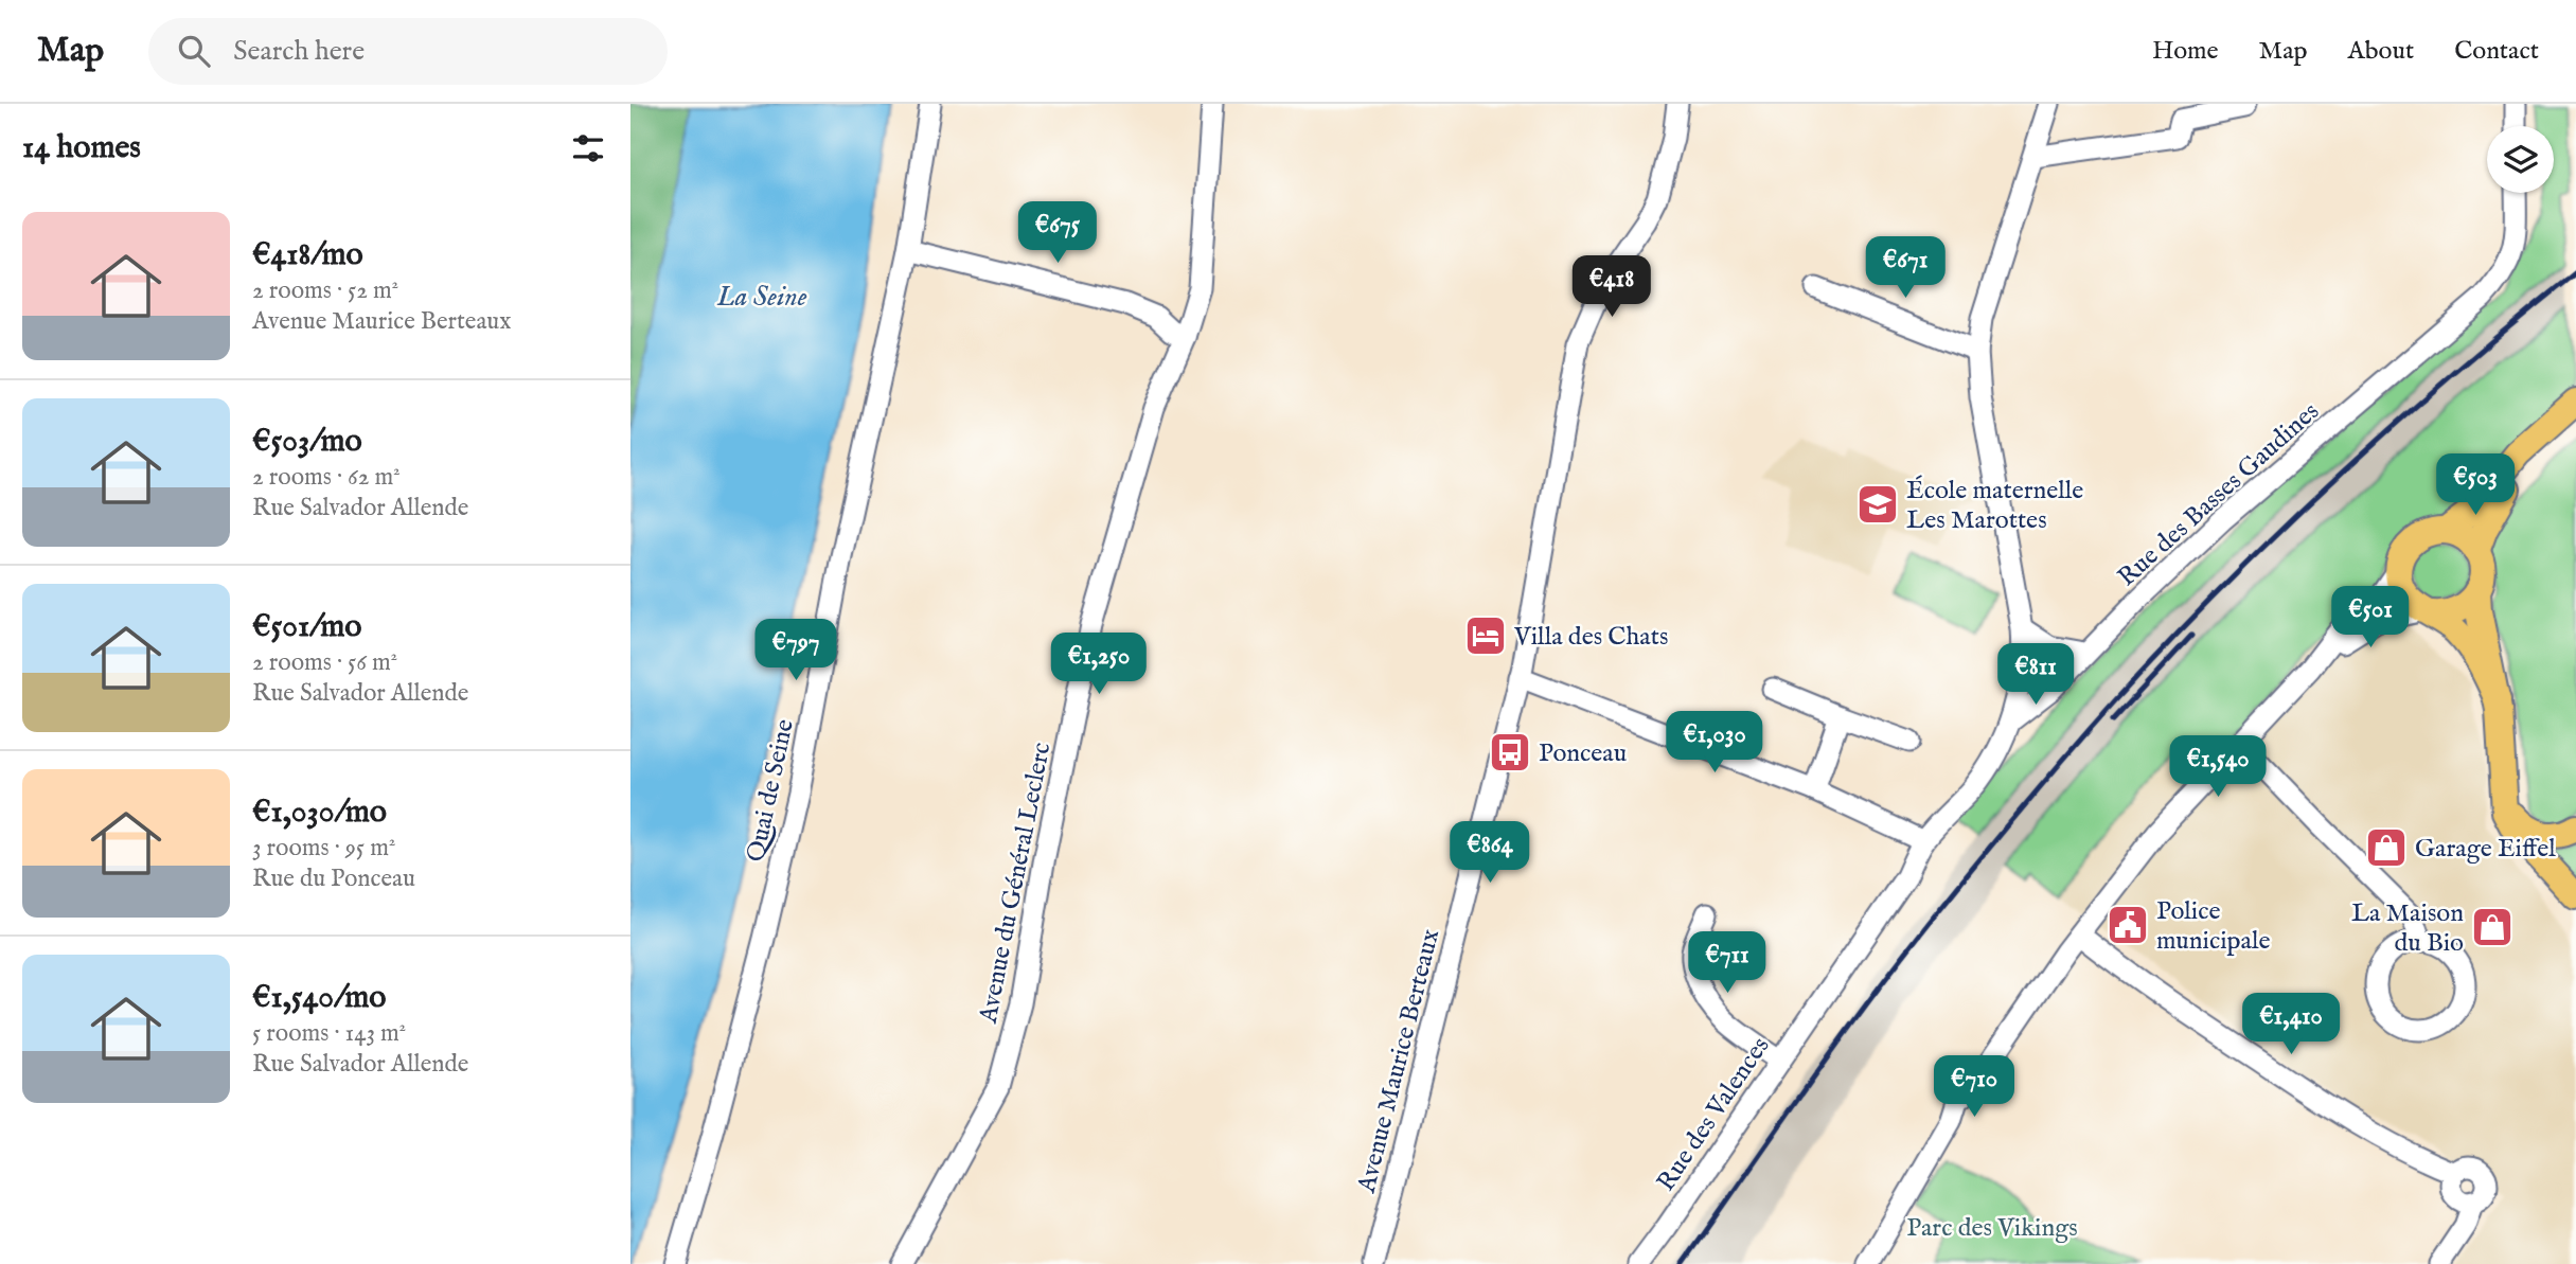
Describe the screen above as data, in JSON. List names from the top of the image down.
{
  "streets": {
    "street": [
      "Rue des Basses Gaudines",
      "Quai de Seine",
      "Avenue du Général Leclerc",
      "Avenue Maurice Berteaux",
      "Rue des Valences"
    ]
  },
  "crossings": [
    ["Rue des Basses Gaudines", "Rue des Valences"]
  ],
  "water": ["La Seine"],
  "parks": ["Parc des Vikings"],
  "places": {
    "school or university": ["École maternelle Les Marottes"],
    "hotel": ["Villa des Chats"],
    "bus stop": ["Ponceau"],
    "shop": ["Garage Eiffel", "La Maison du Bio"],
    "public building": ["Police municipale"]
  },
  "page": {
    "header": "Map",
    "search": "Search here",
    "nav": [
      "Home",
      "Map",
      "About",
      "Contact"
    ],
    "heading": "14 homes",
    "list": [
      {
        "name": "€418/mo",
        "note": "2 rooms · 52 m² · Avenue Maurice Berteaux"
      },
      {
        "name": "€503/mo",
        "note": "2 rooms · 62 m² · Rue Salvador Allende"
      },
      {
        "name": "€501/mo",
        "note": "2 rooms · 56 m² · Rue Salvador Allende"
      },
      {
        "name": "€1,030/mo",
        "note": "3 rooms · 95 m² · Rue du Ponceau"
      },
      {
        "name": "€1,540/mo",
        "note": "5 rooms · 143 m² · Rue Salvador Allende"
      }
    ],
    "price": [
      "€675",
      "€671",
      "€418",
      "€503",
      "€501",
      "€797",
      "€1,250",
      "€811",
      "€1,030",
      "€1,540",
      "€864",
      "€711",
      "€1,410",
      "€710"
    ]
  }
}
